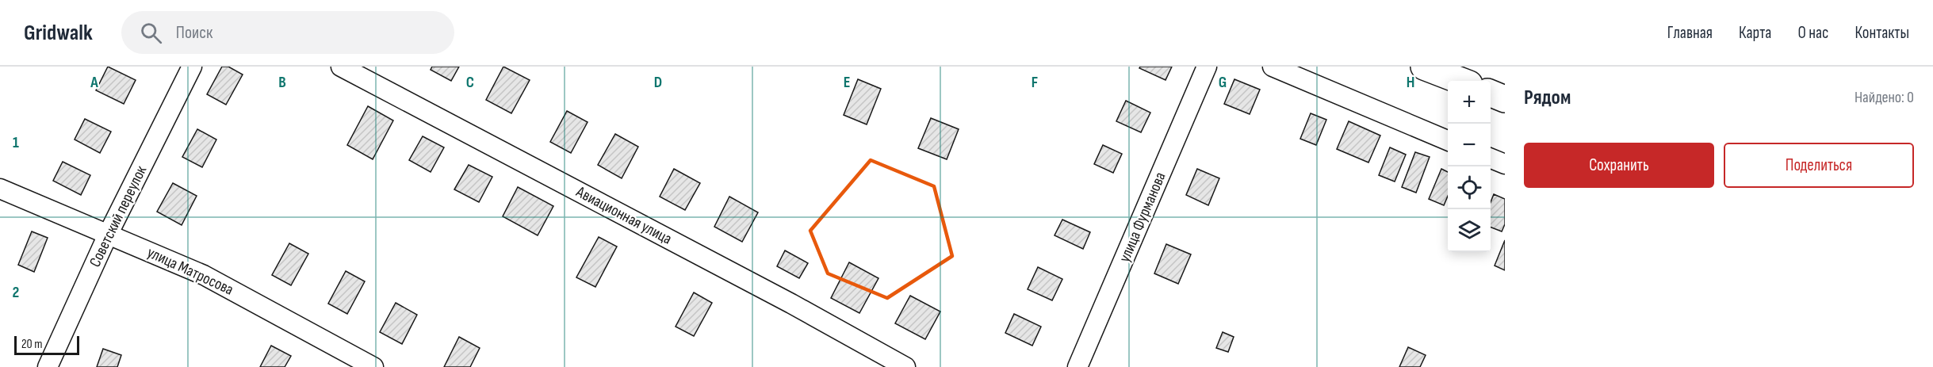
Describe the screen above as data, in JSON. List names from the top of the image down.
{
  "streets": {
    "street": [
      "Авиационная улица",
      "Советский переулок",
      "улица Фурманова",
      "улица Матросова"
    ]
  },
  "crossings": [
    ["Советский переулок", "улица Матросова"]
  ],
  "scale_bar": "20 m",
  "page": {
    "header": "Gridwalk",
    "search": "Поиск",
    "nav": [
      "Главная",
      "Карта",
      "О нас",
      "Контакты"
    ],
    "heading": ["Рядом", "Найдено: 0"],
    "map_buttons": ["+", "−"],
    "buttons": ["Сохранить", "Поделиться"],
    "scale": "20 m"
  },
  "grid": {
    "columns": [
      "A",
      "B",
      "C",
      "D",
      "E",
      "F",
      "G",
      "H"
    ],
    "rows": ["1", "2"]
  }
}
